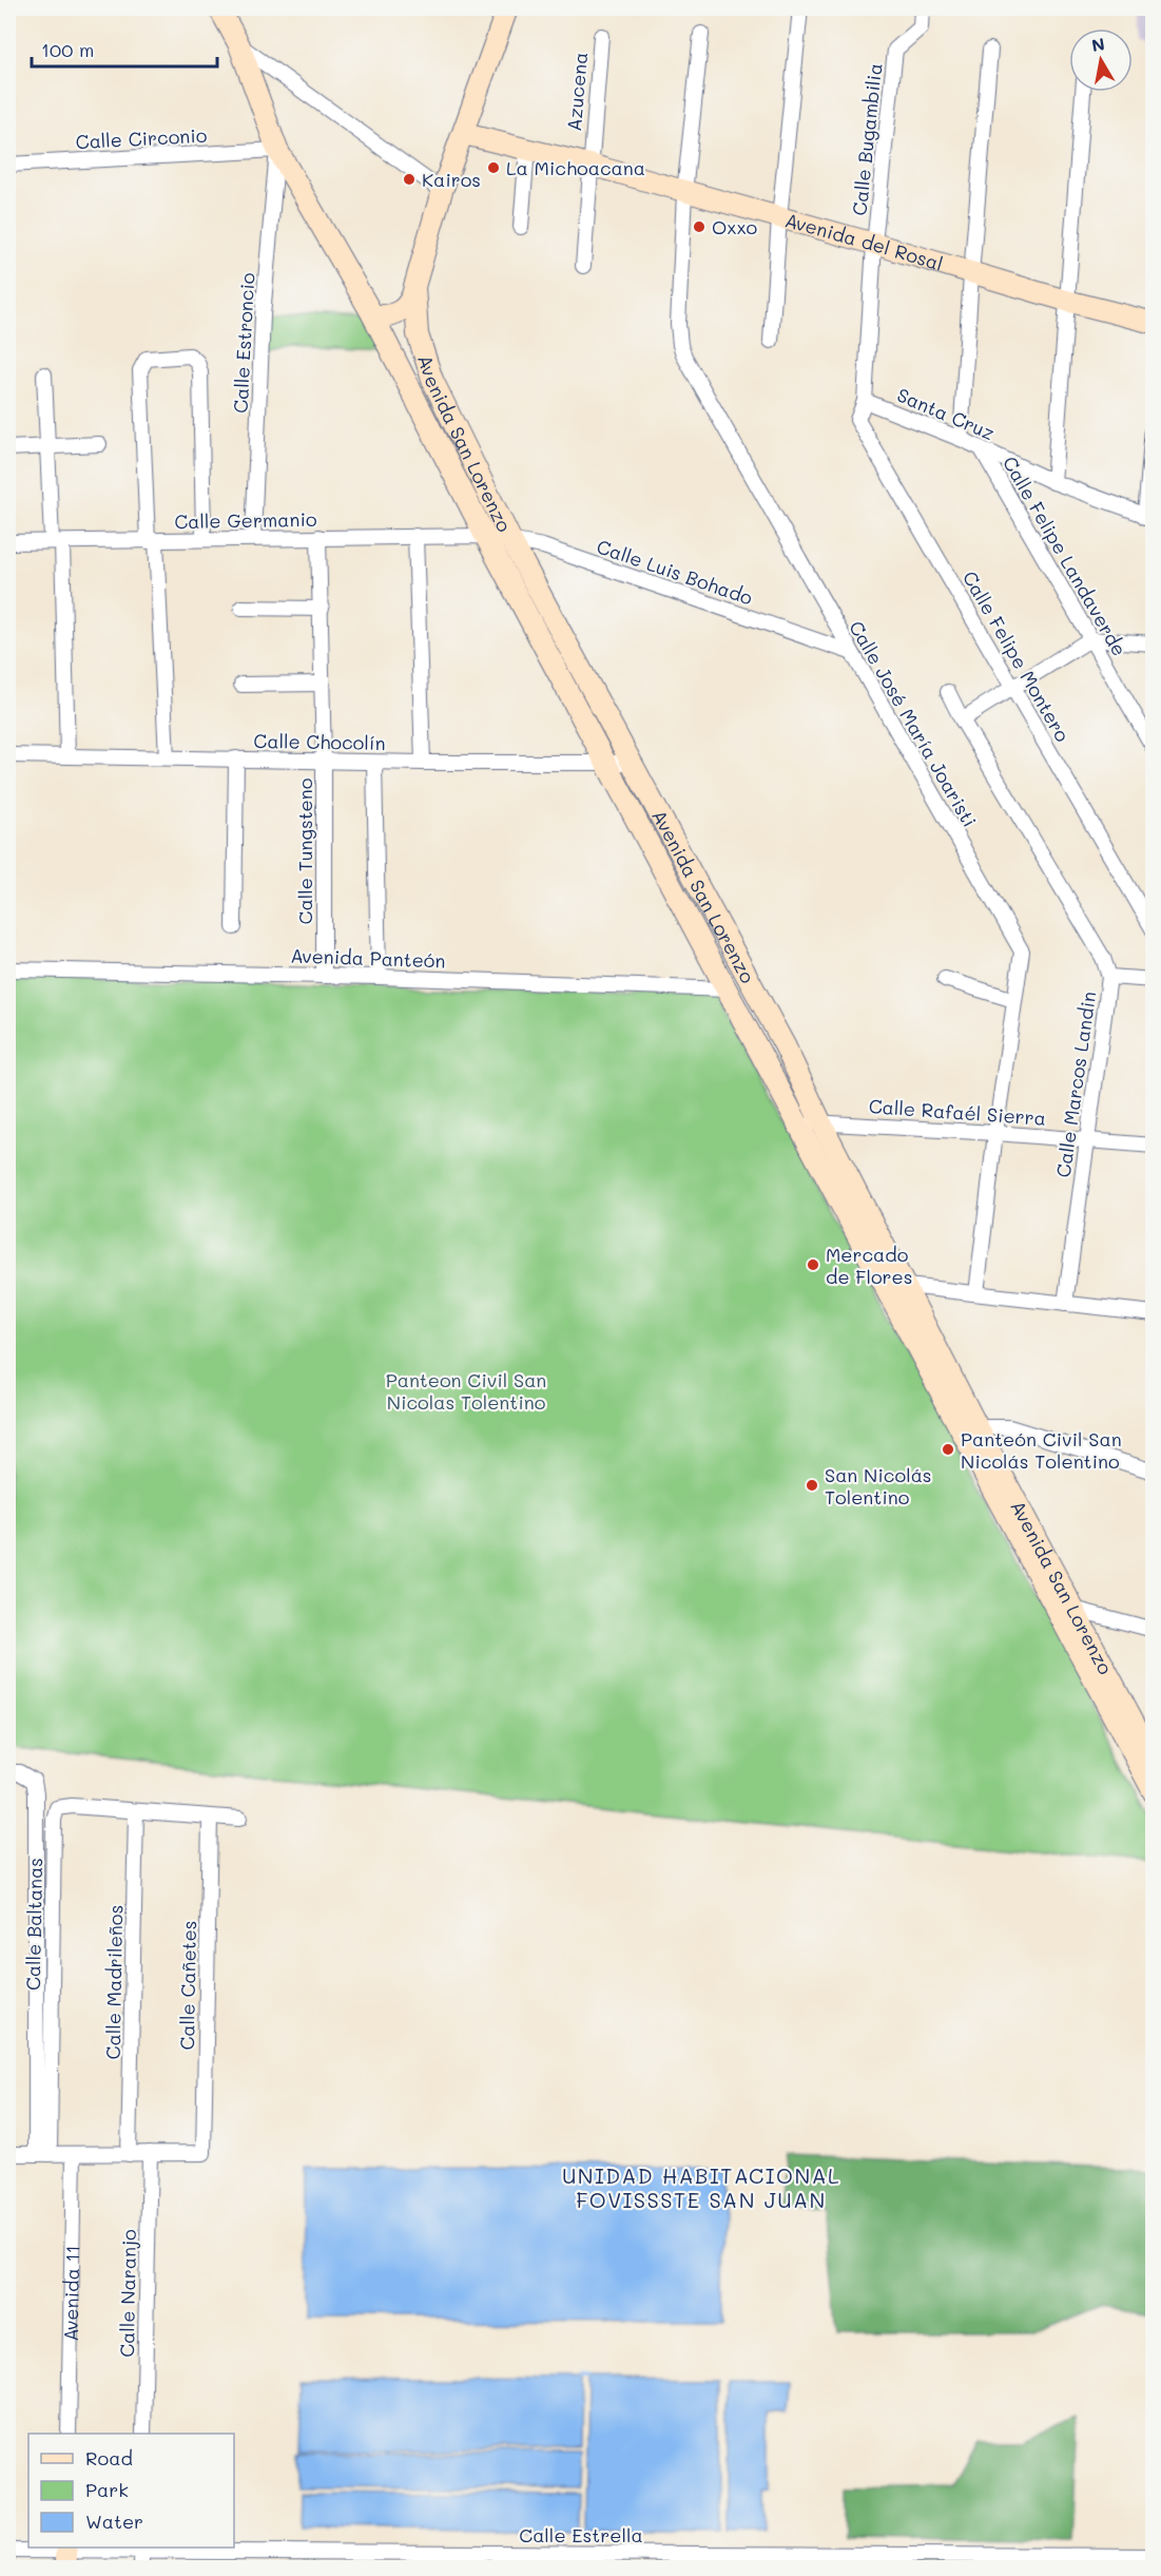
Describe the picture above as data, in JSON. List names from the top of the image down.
{
  "streets": {
    "main road": ["Avenida del Rosal", "Avenida San Lorenzo"],
    "street": [
      "Azucena",
      "Calle Circonio",
      "Calle Bugambilia",
      "Calle Estroncio",
      "Santa Cruz",
      "Calle Germanio",
      "Calle Felipe Landaverde",
      "Calle Luis Bohado",
      "Calle Felipe Montero",
      "Calle José María Joaristi",
      "Calle Chocolín",
      "Calle Tungsteno",
      "Avenida Panteón",
      "Calle Marcos Landin",
      "Calle Rafaél Sierra",
      "Calle Baltanas",
      "Calle Madrileños",
      "Calle Cañetes",
      "Calle Naranjo",
      "Avenida 11",
      "Calle Estrella"
    ]
  },
  "crossings": [
    ["Azucena", "Avenida del Rosal"],
    ["Calle Circonio", "Calle Estroncio"],
    ["Calle Circonio", "Avenida San Lorenzo"],
    ["Calle Bugambilia", "Avenida del Rosal"],
    ["Calle Bugambilia", "Santa Cruz"],
    ["Calle Bugambilia", "Calle Felipe Montero"],
    ["Avenida del Rosal", "Avenida San Lorenzo"],
    ["Avenida del Rosal", "Calle José María Joaristi"],
    ["Calle Estroncio", "Avenida San Lorenzo"],
    ["Calle Estroncio", "Calle Germanio"],
    ["Santa Cruz", "Calle Felipe Landaverde"],
    ["Santa Cruz", "Calle Felipe Montero"],
    ["Avenida San Lorenzo", "Calle Germanio"],
    ["Avenida San Lorenzo", "Calle Luis Bohado"],
    ["Avenida San Lorenzo", "Calle Chocolín"],
    ["Avenida San Lorenzo", "Avenida Panteón"],
    ["Avenida San Lorenzo", "Calle Rafaél Sierra"],
    ["Calle Germanio", "Calle Luis Bohado"],
    ["Calle Germanio", "Calle Tungsteno"],
    ["Calle Luis Bohado", "Calle José María Joaristi"],
    ["Calle José María Joaristi", "Calle Rafaél Sierra"],
    ["Calle Chocolín", "Calle Tungsteno"],
    ["Calle Tungsteno", "Avenida Panteón"],
    ["Calle Marcos Landin", "Calle Rafaél Sierra"],
    ["Calle Baltanas", "Calle Madrileños"],
    ["Calle Cañetes", "Calle Naranjo"]
  ],
  "districts": ["UNIDAD HABITACIONAL FOVISSSTE SAN JUAN"],
  "parks": ["Panteon Civil San Nicolas Tolentino"],
  "places": [
    "La Michoacana",
    "Kairos",
    "Oxxo",
    "Mercado de Flores",
    "Panteón Civil San Nicolás Tolentino",
    "San Nicolás Tolentino"
  ],
  "legend": ["Road", "Park", "Water"],
  "scale_bar": "100 m",
  "north": "top"
}
